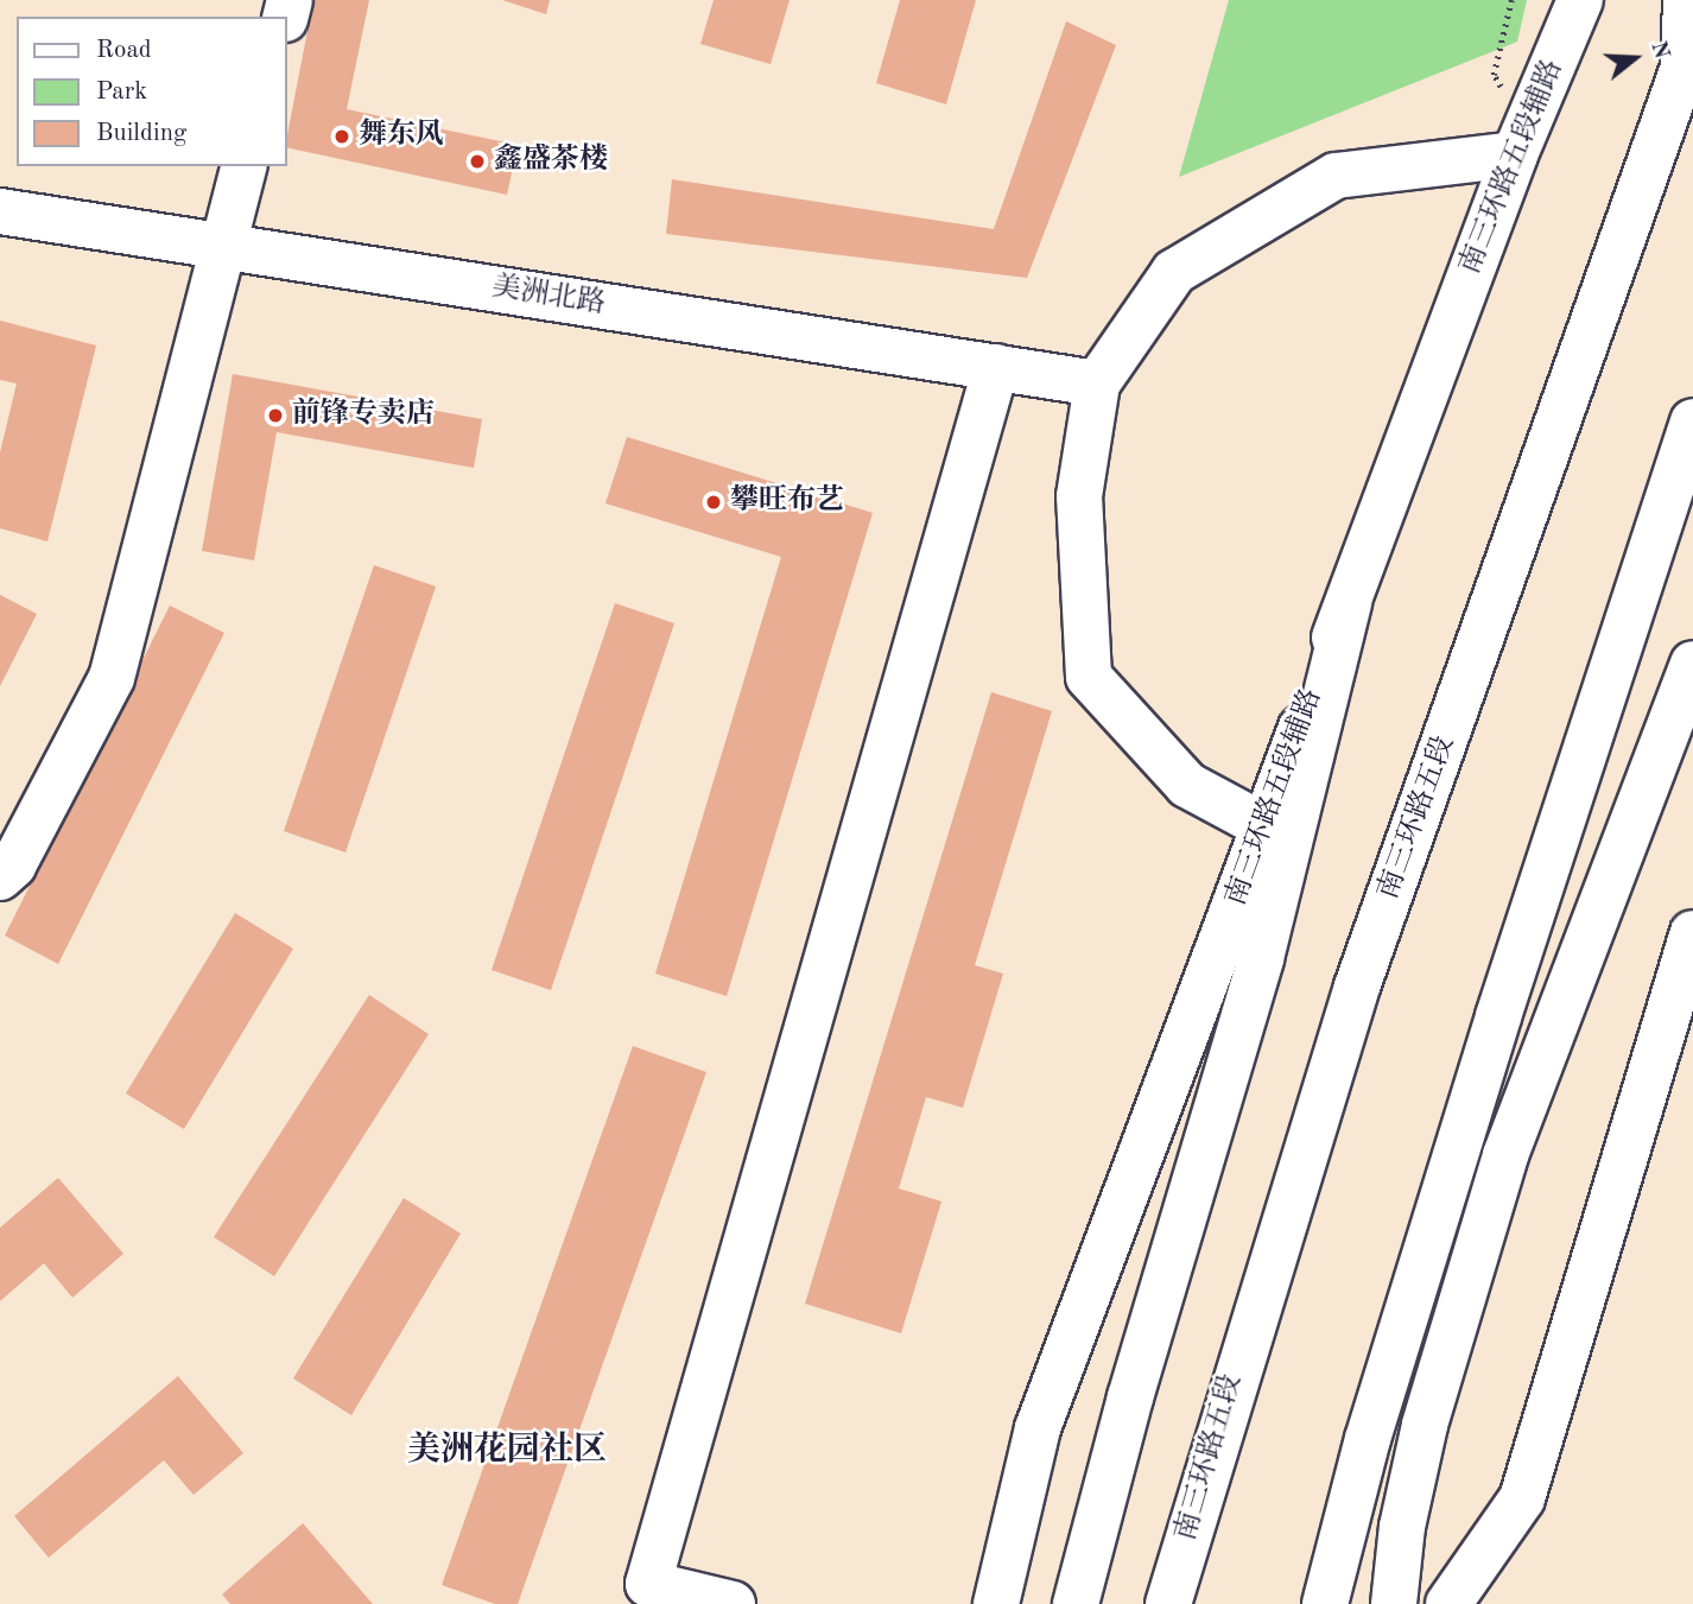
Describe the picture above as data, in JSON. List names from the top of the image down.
{
  "streets": {
    "main road": ["南三环路五段辅路", "美洲北路", "南三环路五段"]
  },
  "districts": ["美洲花园社区"],
  "places": [
    "舞东风",
    "鑫盛茶楼",
    "前锋专卖店",
    "攀旺布艺"
  ],
  "legend": ["Road", "Park", "Building"],
  "north": "right"
}
